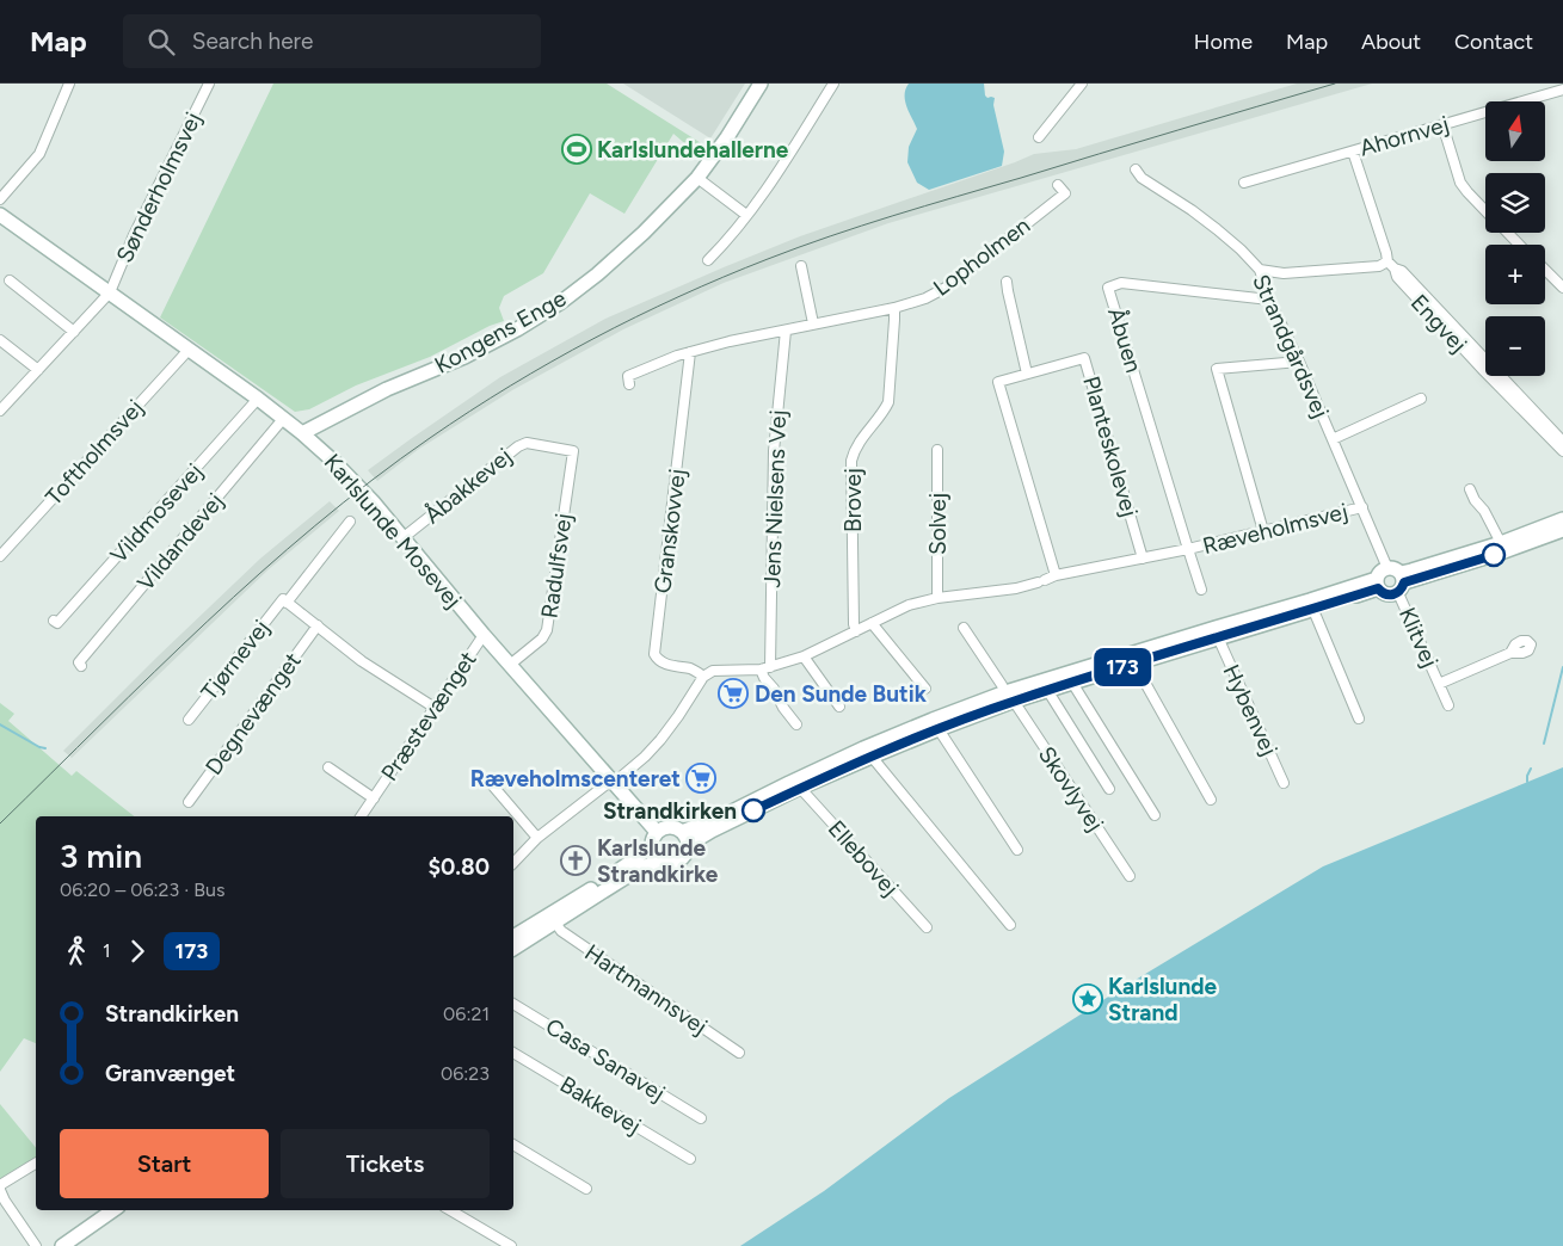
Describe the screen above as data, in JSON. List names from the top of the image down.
{
  "streets": {
    "main road": ["Kongens Enge", "Karlslunde Mosevej"],
    "street": [
      "Ahornvej",
      "Sønderholmsvej",
      "Lopholmen",
      "Engvej",
      "Åbuen",
      "Strandgårdsvej",
      "Planteskolevej",
      "Toftholmsvej",
      "Åbakkevej",
      "Jens Nielsens Vej",
      "Brovej",
      "Vildmosevej",
      "Solvej",
      "Ræveholmsvej",
      "Granskovvej",
      "Vildandevej",
      "Radulfsvej",
      "Klitvej",
      "Tjørnevej",
      "Hybenvej",
      "Degnevænget",
      "Præstevænget",
      "Skovlyvej",
      "Ellebovej",
      "Hartmannsvej",
      "Casa Sanavej",
      "Bakkevej"
    ]
  },
  "crossings": [
    ["Sønderholmsvej", "Karlslunde Mosevej"],
    ["Lopholmen", "Jens Nielsens Vej"],
    ["Lopholmen", "Brovej"],
    ["Lopholmen", "Granskovvej"],
    ["Kongens Enge", "Karlslunde Mosevej"],
    ["Åbuen", "Strandgårdsvej"],
    ["Åbuen", "Ræveholmsvej"],
    ["Strandgårdsvej", "Ræveholmsvej"],
    ["Strandgårdsvej", "Klitvej"],
    ["Planteskolevej", "Ræveholmsvej"],
    ["Toftholmsvej", "Karlslunde Mosevej"],
    ["Åbakkevej", "Karlslunde Mosevej"],
    ["Åbakkevej", "Radulfsvej"],
    ["Jens Nielsens Vej", "Ræveholmsvej"],
    ["Brovej", "Ræveholmsvej"],
    ["Vildmosevej", "Karlslunde Mosevej"],
    ["Solvej", "Ræveholmsvej"],
    ["Ræveholmsvej", "Granskovvej"],
    ["Karlslunde Mosevej", "Vildandevej"],
    ["Karlslunde Mosevej", "Radulfsvej"],
    ["Karlslunde Mosevej", "Præstevænget"]
  ],
  "places": {
    "sports": ["Karlslundehallerne"],
    "supermarket": ["Den Sunde Butik", "Ræveholmscenteret"],
    "other": ["Strandkirken"],
    "church": ["Karlslunde Strandkirke"],
    "place": ["Karlslunde Strand"]
  },
  "lines": ["bus line 173"],
  "north": "top",
  "page": {
    "header": "Map",
    "search": "Search here",
    "nav": [
      "Home",
      "Map",
      "About",
      "Contact"
    ],
    "on_map": "173",
    "map_buttons": ["+", "−"],
    "heading": ["3 min", "06:20 – 06:23 · Bus", "$0.80"],
    "legs": ["1", "173"],
    "list": [
      {
        "name": "Strandkirken",
        "value": "06:21"
      },
      {
        "name": "Granvænget",
        "value": "06:23"
      }
    ],
    "buttons": ["Start", "Tickets"]
  }
}
